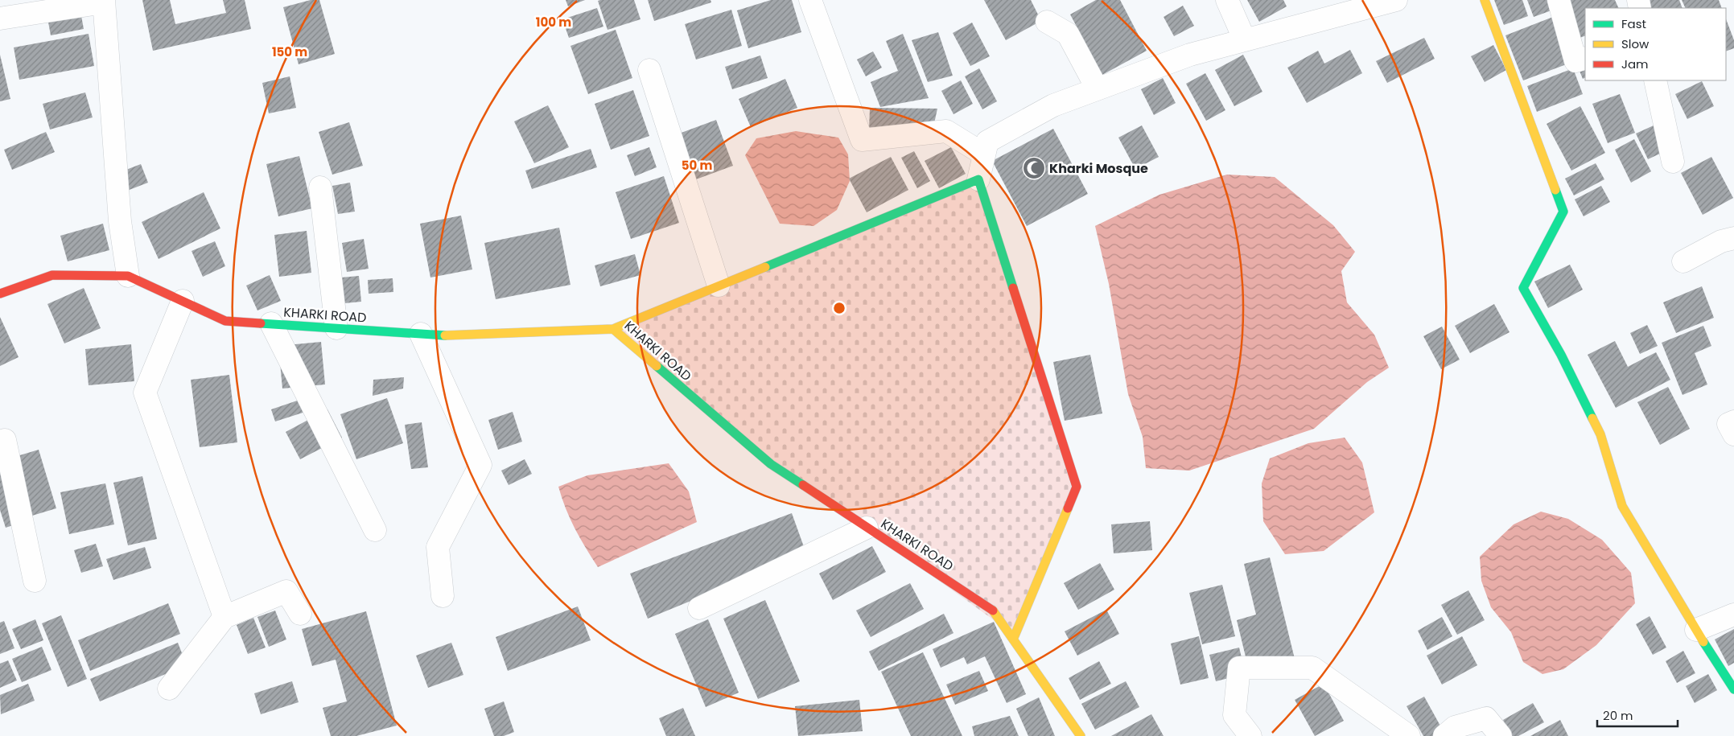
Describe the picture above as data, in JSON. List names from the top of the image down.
{
  "streets": {
    "street": ["KHARKI ROAD"]
  },
  "places": {
    "mosque": ["Kharki Mosque"]
  },
  "legend": ["Fast", "Slow", "Jam"],
  "scale_bar": "20 m",
  "rings": ["100 m", "150 m", "50 m"]
}
